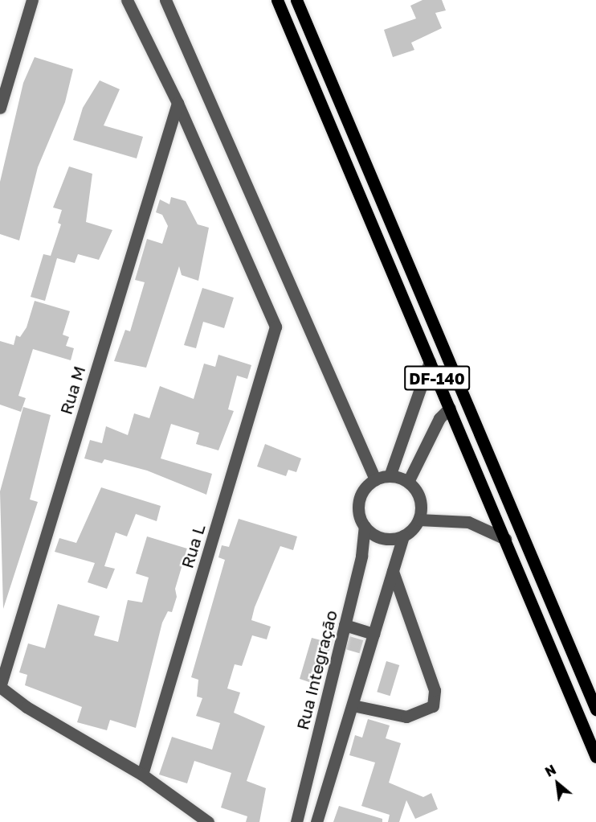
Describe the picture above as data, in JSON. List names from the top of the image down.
{
  "streets": {
    "main road": ["DF-140"],
    "street": ["Rua M", "Rua L", "Rua Integração"]
  },
  "crossings": [
    ["Rua M", "Rua L"]
  ],
  "north": "top left"
}
